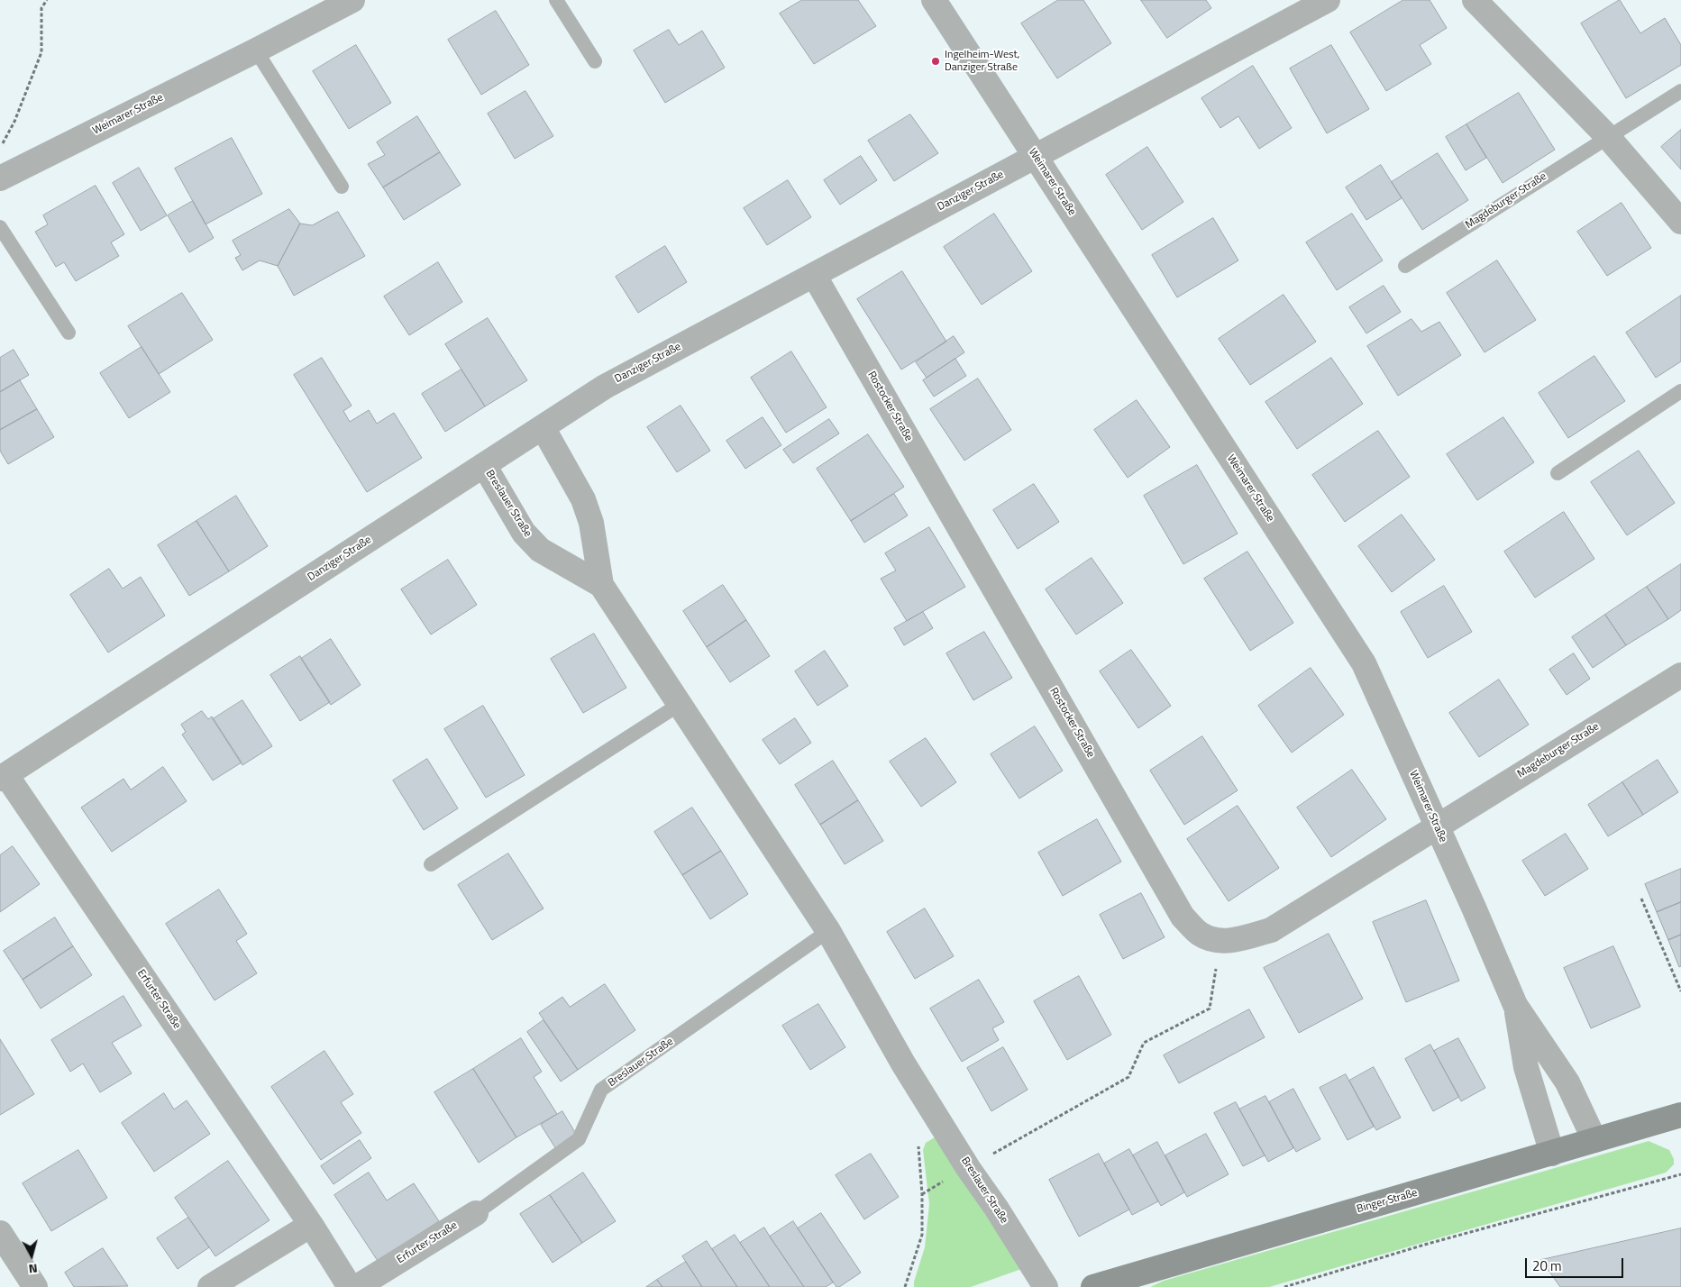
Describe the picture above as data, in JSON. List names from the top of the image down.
{
  "streets": {
    "main road": ["Binger Straße"],
    "street": [
      "Weimarer Straße",
      "Danziger Straße",
      "Magdeburger Straße",
      "Rostocker Straße",
      "Breslauer Straße",
      "Erfurter Straße"
    ]
  },
  "crossings": [
    ["Weimarer Straße", "Danziger Straße"],
    ["Weimarer Straße", "Magdeburger Straße"],
    ["Weimarer Straße", "Rostocker Straße"],
    ["Weimarer Straße", "Binger Straße"],
    ["Danziger Straße", "Rostocker Straße"],
    ["Danziger Straße", "Breslauer Straße"],
    ["Danziger Straße", "Erfurter Straße"],
    ["Magdeburger Straße", "Rostocker Straße"],
    ["Breslauer Straße", "Erfurter Straße"]
  ],
  "places": ["Ingelheim-West, Danziger Straße"],
  "scale_bar": "20 m",
  "north": "bottom"
}
